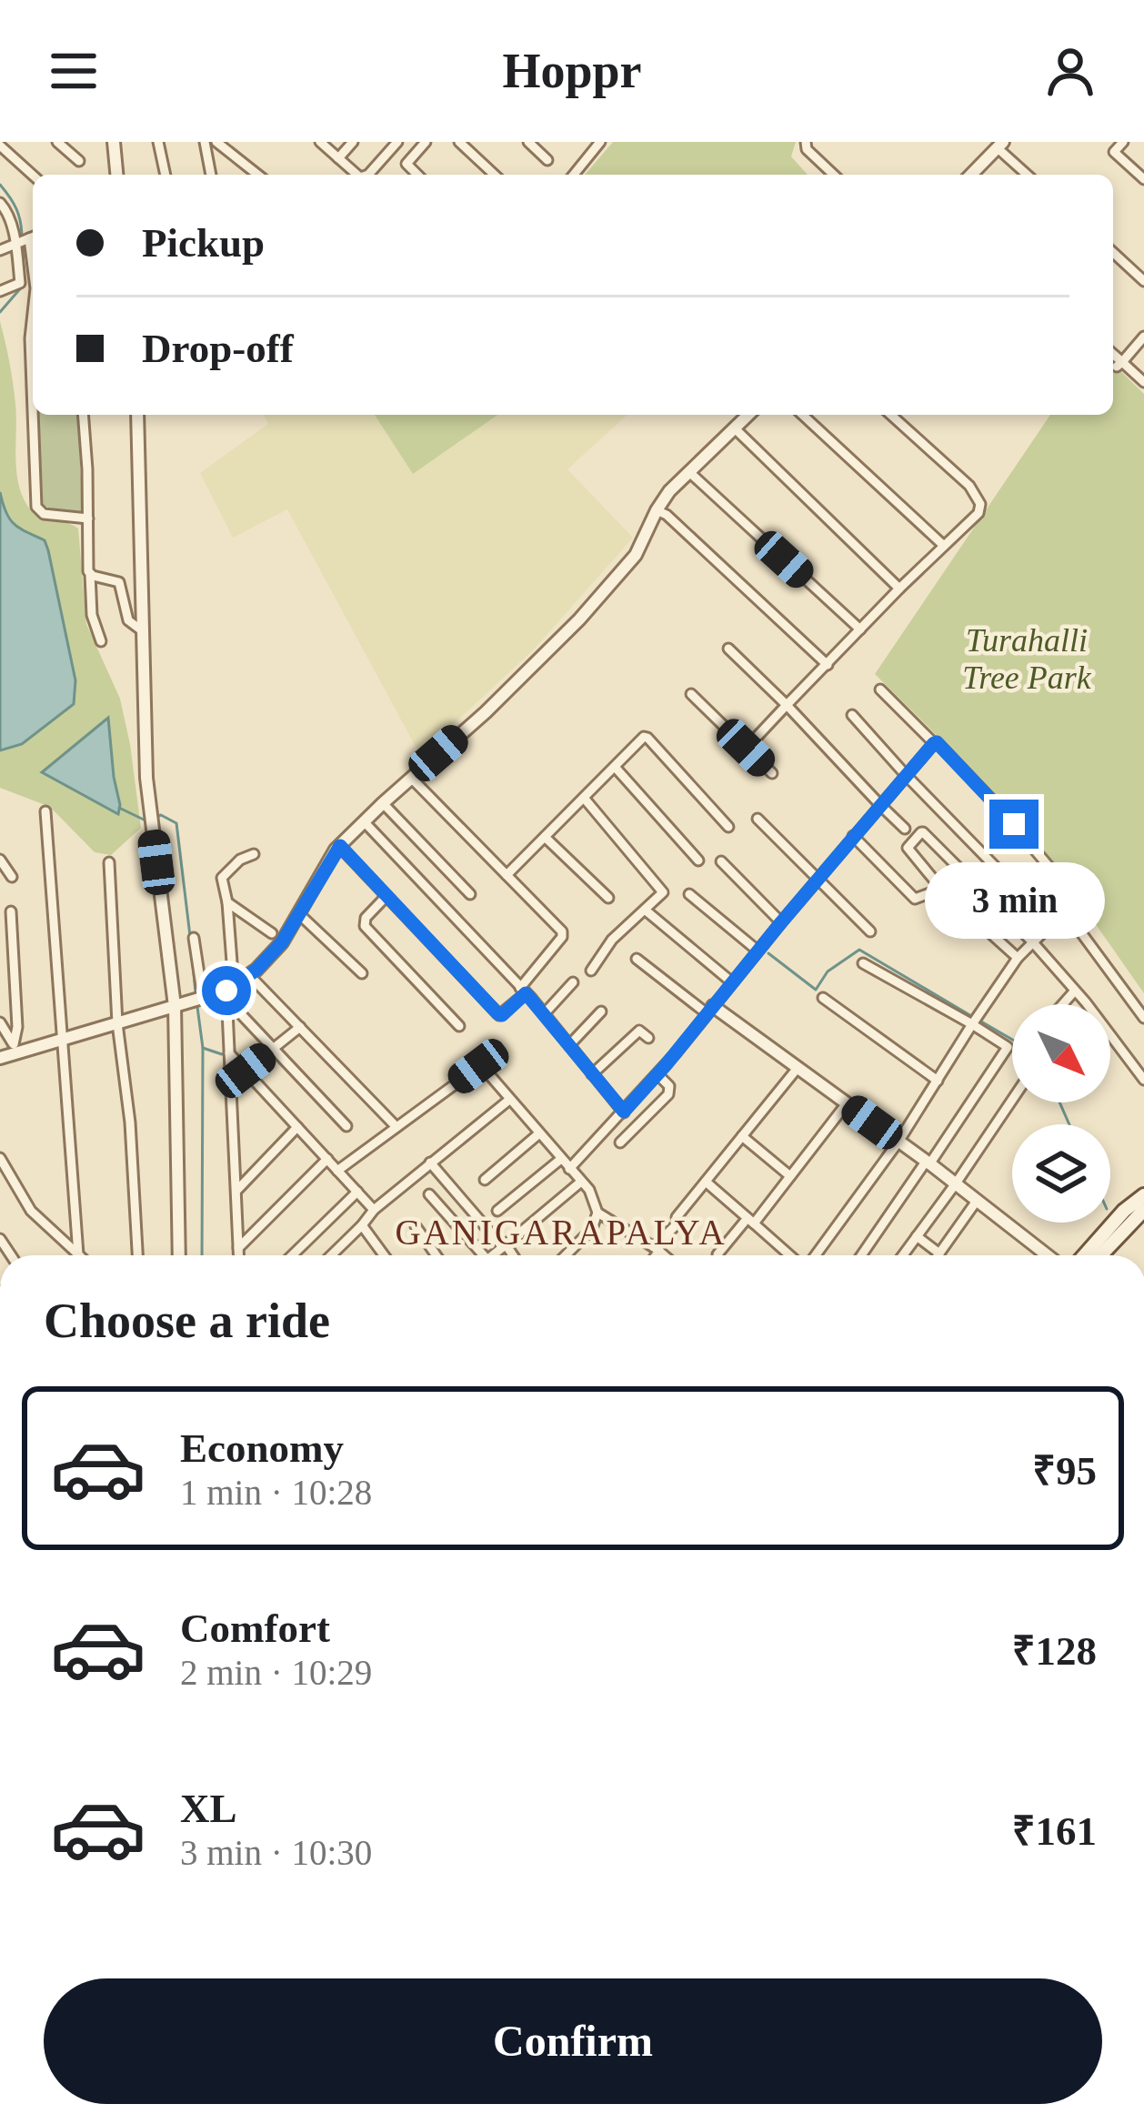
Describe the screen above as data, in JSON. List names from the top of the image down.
{
  "districts": ["GANIGARAPALYA"],
  "parks": ["Turahalli Tree Park"],
  "north": "bottom right",
  "page": {
    "header": "Hoppr",
    "banner": ["Pickup", "Drop-off"],
    "bubble": "3 min",
    "heading": "Choose a ride",
    "list": [
      {
        "name": "Economy",
        "note": "1 min · 10:28",
        "value": "₹95"
      },
      {
        "name": "Comfort",
        "note": "2 min · 10:29",
        "value": "₹128"
      },
      {
        "name": "XL",
        "note": "3 min · 10:30",
        "value": "₹161"
      }
    ],
    "buttons": "Confirm"
  }
}
